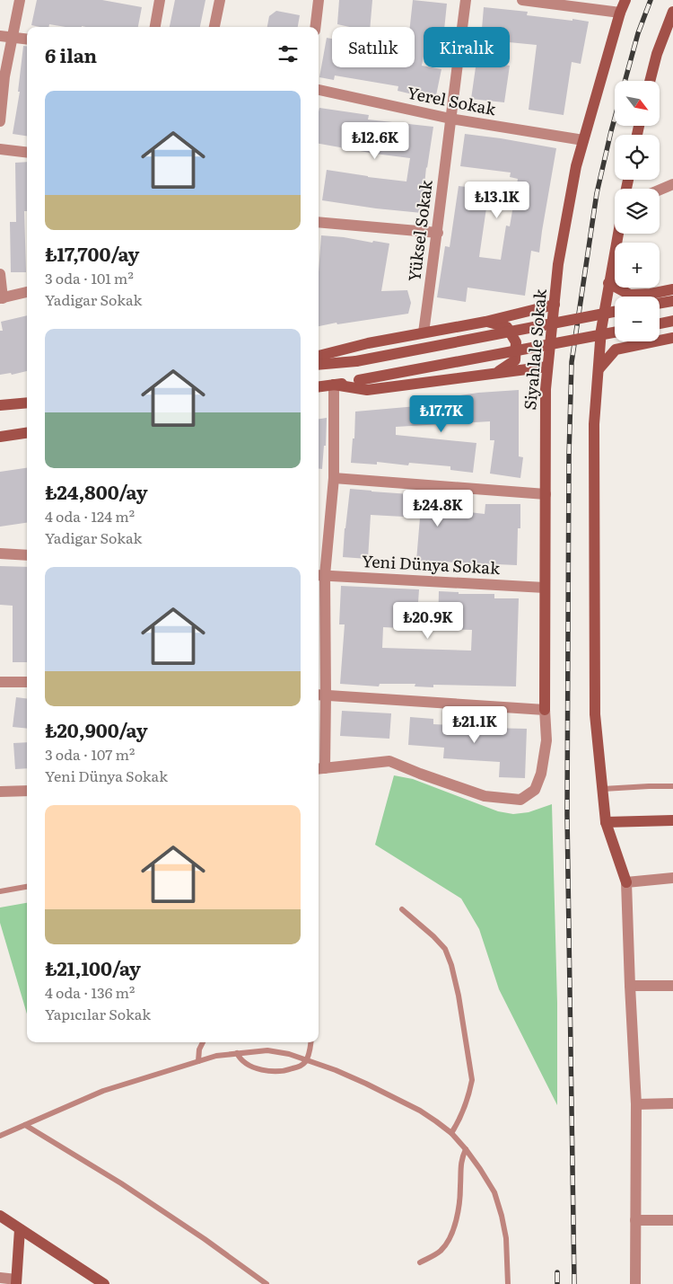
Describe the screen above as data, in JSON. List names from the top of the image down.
{
  "streets": {
    "street": [
      "Yerel Sokak",
      "Yüksel Sokak",
      "Siyahlale Sokak",
      "Yeni Dünya Sokak"
    ]
  },
  "crossings": [
    ["Yerel Sokak", "Yüksel Sokak"],
    ["Yerel Sokak", "Siyahlale Sokak"],
    ["Siyahlale Sokak", "Yeni Dünya Sokak"]
  ],
  "north": "bottom right",
  "page": {
    "chip": ["Satılık", "Kiralık"],
    "heading": "6 ilan",
    "map_buttons": ["+", "−"],
    "list": [
      {
        "name": "₺17,700/ay",
        "note": "3 oda · 101 m² · Yadigar Sokak"
      },
      {
        "name": "₺24,800/ay",
        "note": "4 oda · 124 m² · Yadigar Sokak"
      },
      {
        "name": "₺20,900/ay",
        "note": "3 oda · 107 m² · Yeni Dünya Sokak"
      },
      {
        "name": "₺21,100/ay",
        "note": "4 oda · 136 m² · Yapıcılar Sokak"
      }
    ],
    "price": [
      "₺12.6K",
      "₺13.1K",
      "₺17.7K",
      "₺24.8K",
      "₺20.9K",
      "₺21.1K"
    ]
  }
}
